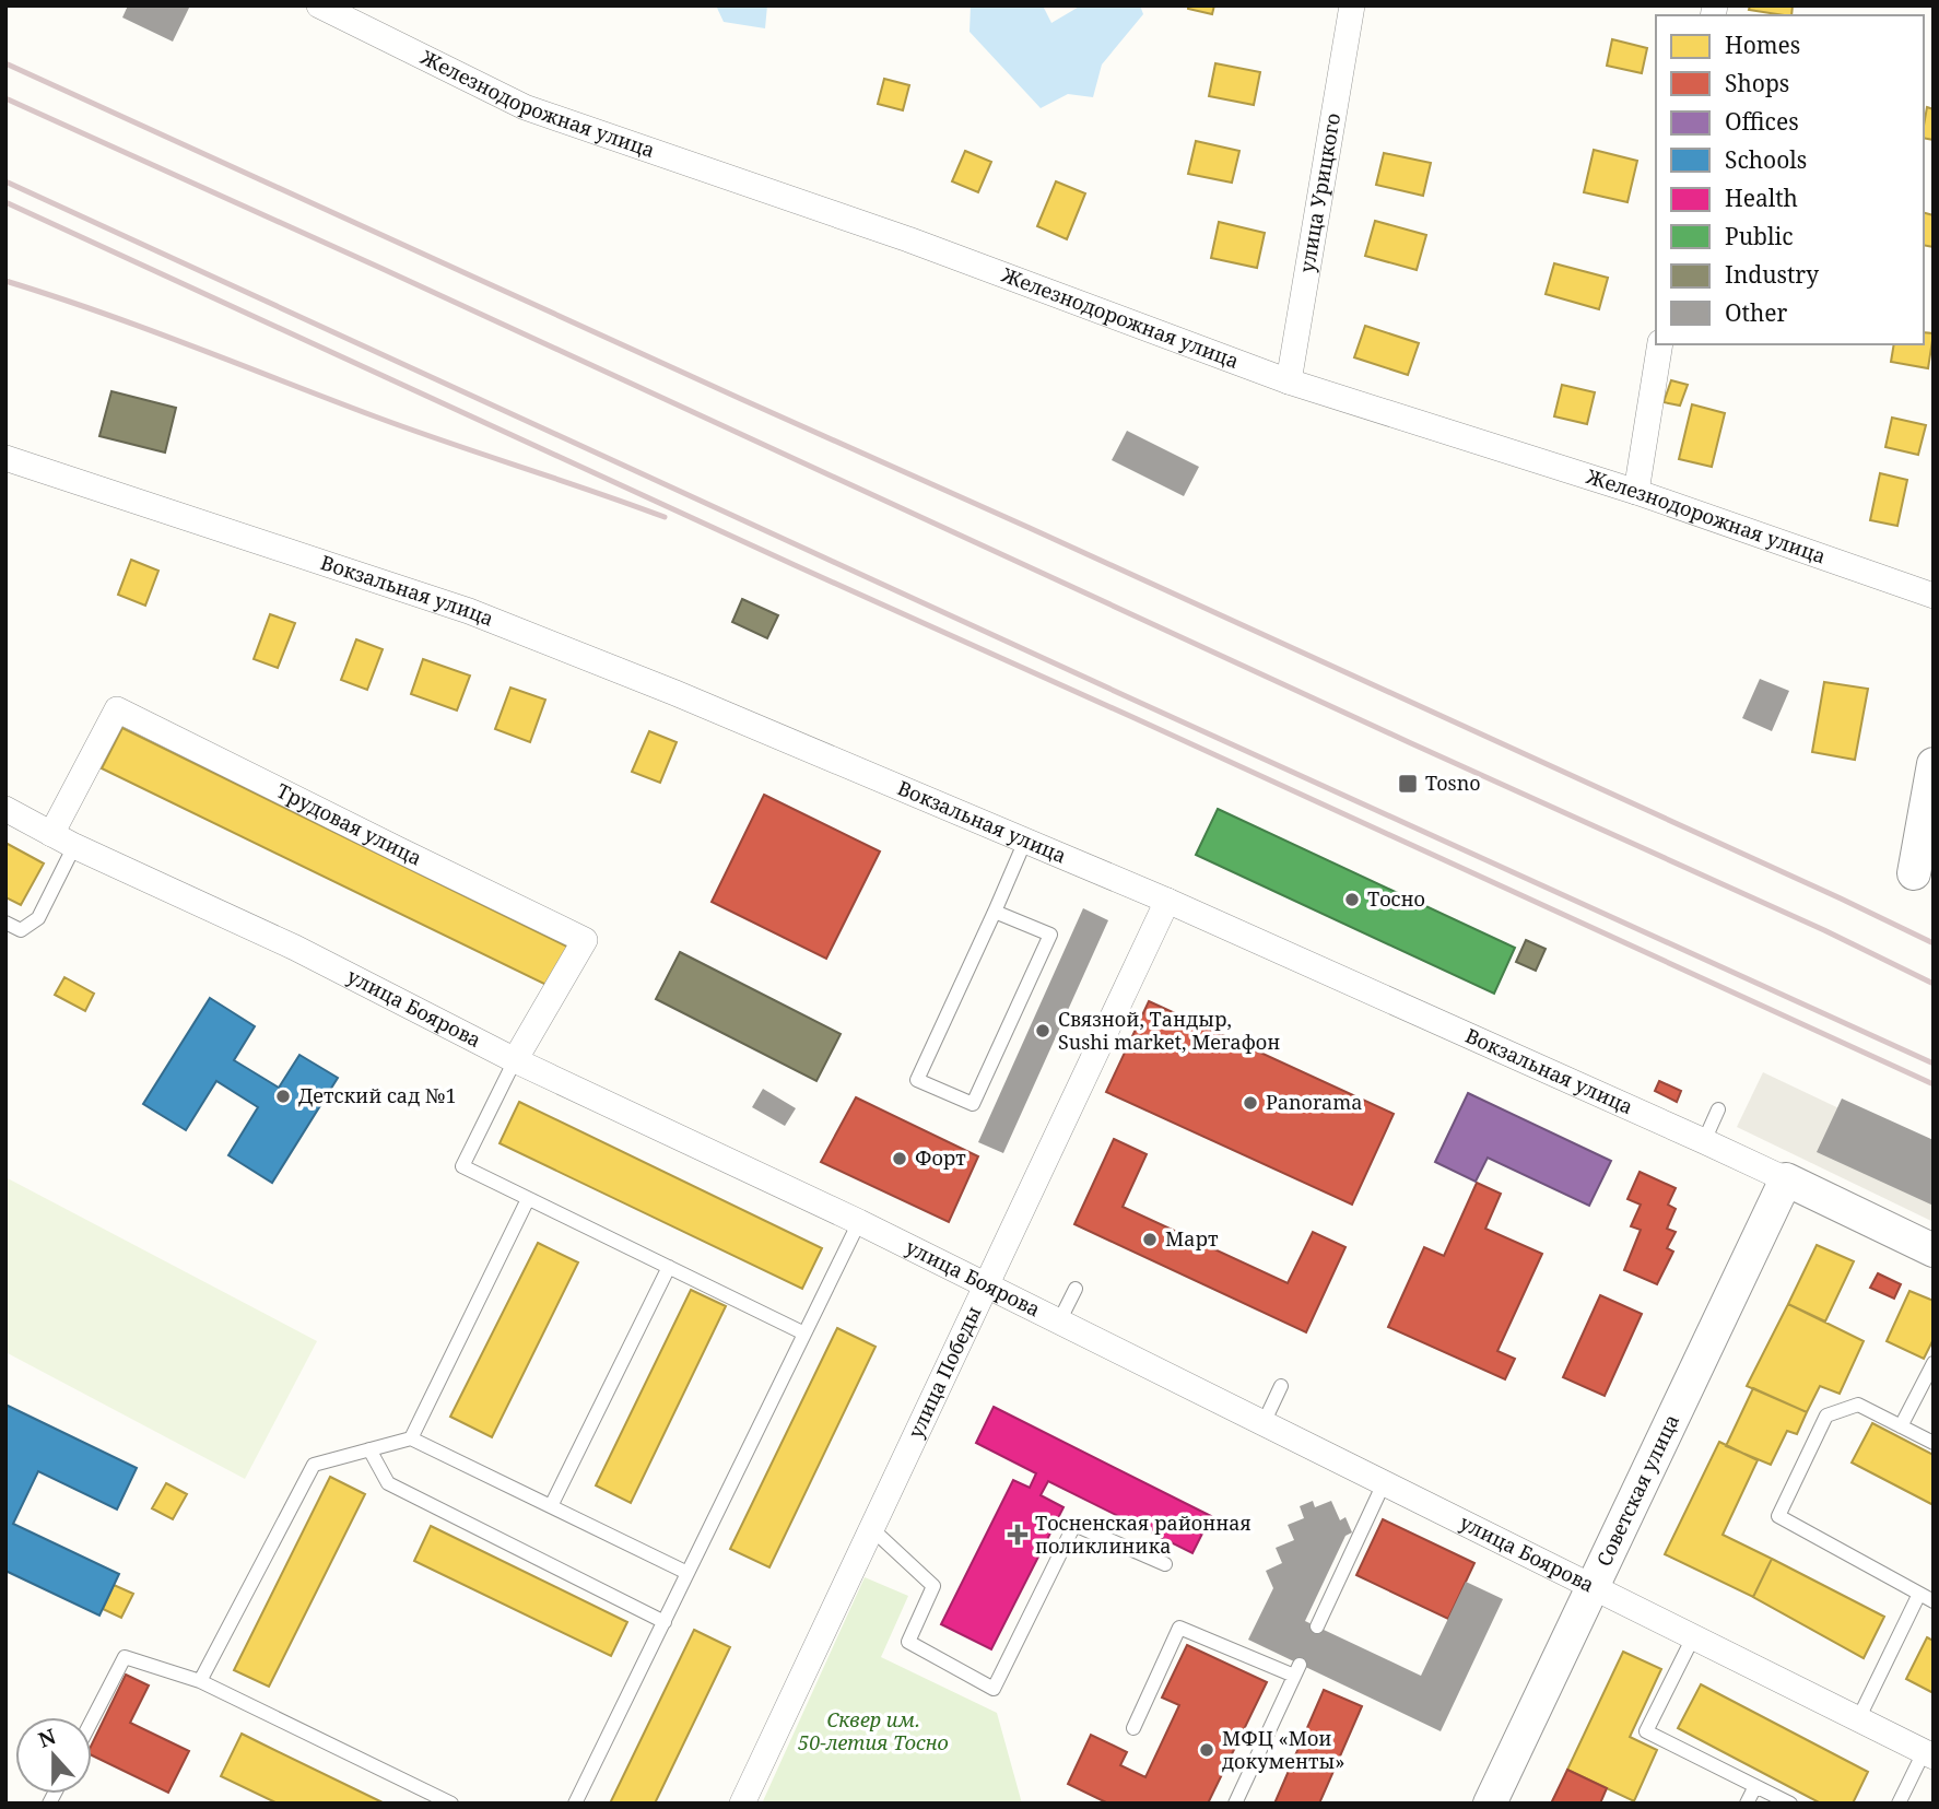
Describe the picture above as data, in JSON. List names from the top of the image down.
{
  "streets": {
    "street": [
      "Железнодорожная улица",
      "улица Урицкого",
      "Вокзальная улица",
      "Трудовая улица",
      "улица Боярова",
      "улица Победы",
      "Советская улица"
    ]
  },
  "crossings": [
    ["Железнодорожная улица", "улица Урицкого"],
    ["Вокзальная улица", "улица Победы"],
    ["Вокзальная улица", "Советская улица"],
    ["Трудовая улица", "улица Боярова"],
    ["улица Боярова", "улица Победы"],
    ["улица Боярова", "Советская улица"]
  ],
  "parks": ["Сквер им. 50-летия Тосно"],
  "places": {
    "transit": ["Tosno"],
    "other": [
      "Тосно",
      "Связной, Тандыр, Sushi market, Мегафон",
      "Детский сад №1",
      "Panorama",
      "Форт",
      "Март",
      "МФЦ «Мои документы»"
    ],
    "health": ["Тосненская районная поликлиника"]
  },
  "legend": [
    "Homes",
    "Shops",
    "Offices",
    "Schools",
    "Health",
    "Public",
    "Industry",
    "Other"
  ],
  "north": "top"
}
